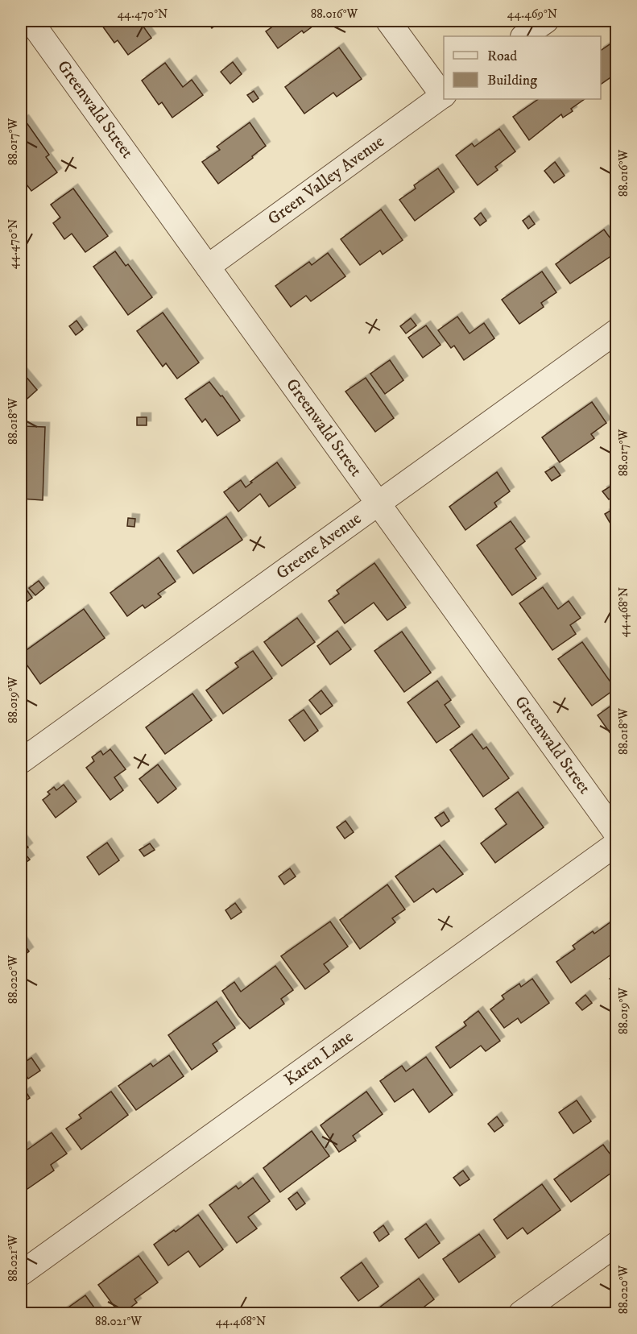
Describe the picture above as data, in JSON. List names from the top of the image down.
{
  "streets": {
    "street": [
      "Greenwald Street",
      "Green Valley Avenue",
      "Greene Avenue",
      "Karen Lane"
    ]
  },
  "crossings": [
    ["Greenwald Street", "Green Valley Avenue"],
    ["Greenwald Street", "Greene Avenue"]
  ],
  "legend": ["Road", "Building"],
  "coordinates": [
    "44.470°N",
    "88.016°W",
    "44.469°N",
    "88.017°W",
    "88.018°W",
    "44.468°N",
    "88.019°W",
    "88.020°W",
    "88.021°W"
  ]
}
